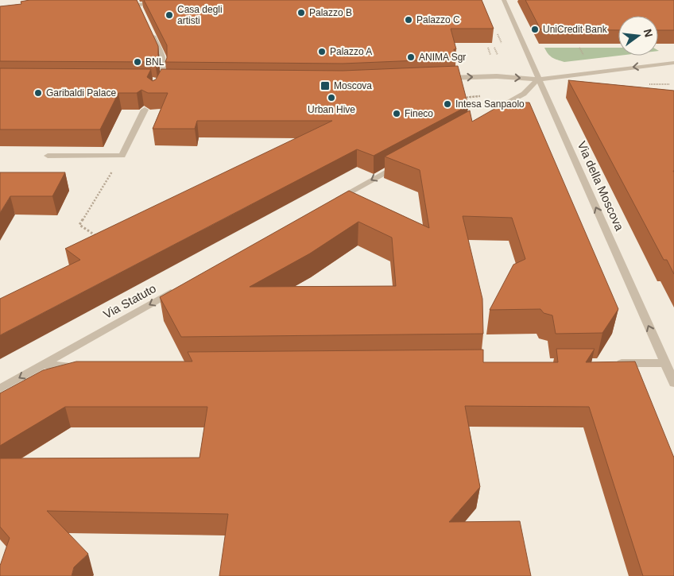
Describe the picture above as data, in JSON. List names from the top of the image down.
{
  "streets": {
    "street": ["Via della Moscova", "Via Statuto"]
  },
  "one_way": ["Via della Moscova", "Via Statuto"],
  "places": {
    "other": [
      "Palazzo B",
      "Casa degli artisti",
      "Palazzo C",
      "UniCredit Bank",
      "Palazzo A",
      "ANIMA Sgr",
      "BNL",
      "Garibaldi Palace",
      "Urban Hive",
      "Intesa Sanpaolo",
      "Fineco"
    ],
    "transit": ["Moscova"]
  },
  "north": "right"
}
